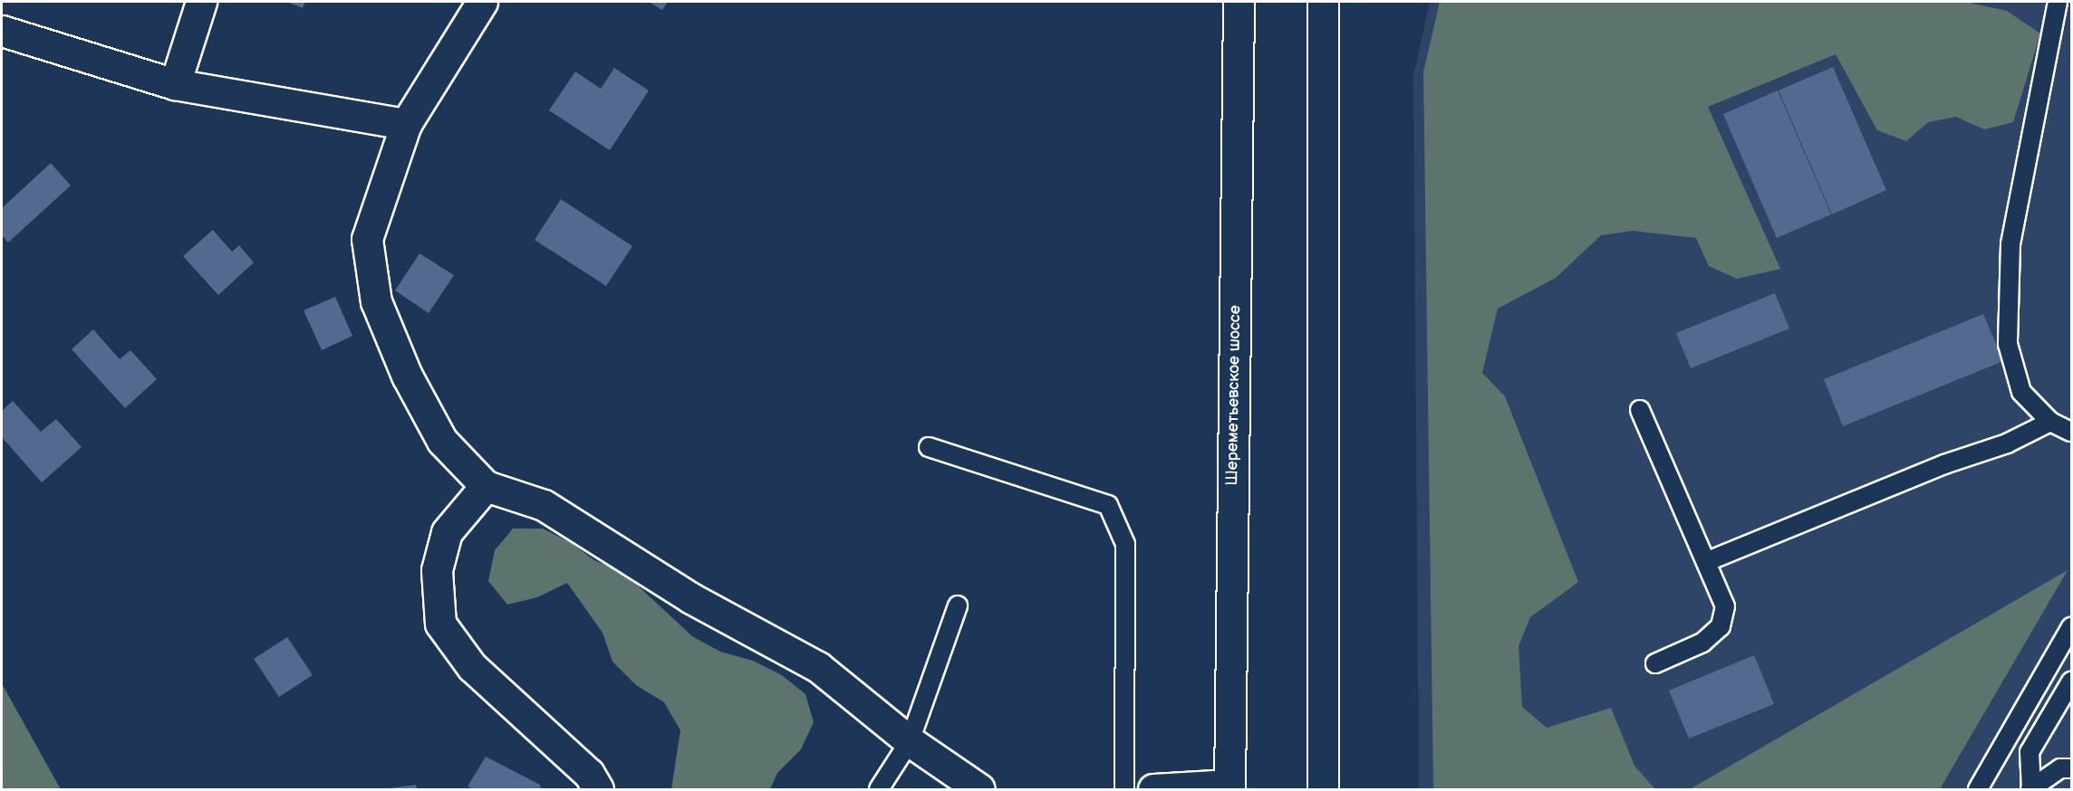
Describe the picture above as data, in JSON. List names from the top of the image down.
{
  "streets": {
    "street": ["Шереметьевское шоссе"]
  }
}
